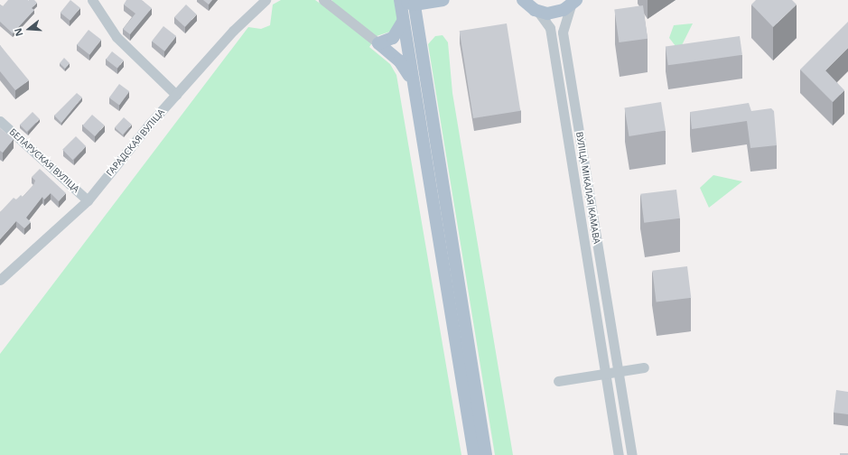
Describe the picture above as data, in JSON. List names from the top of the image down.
{
  "streets": {
    "street": ["ГАРАДСКАЯ ВУЛІЦА", "БЕЛАРУСКАЯ ВУЛІЦА", "ВУЛІЦА МІКАЛАЯ КАМАВА"]
  },
  "crossings": [
    ["ГАРАДСКАЯ ВУЛІЦА", "БЕЛАРУСКАЯ ВУЛІЦА"]
  ],
  "north": "left"
}
